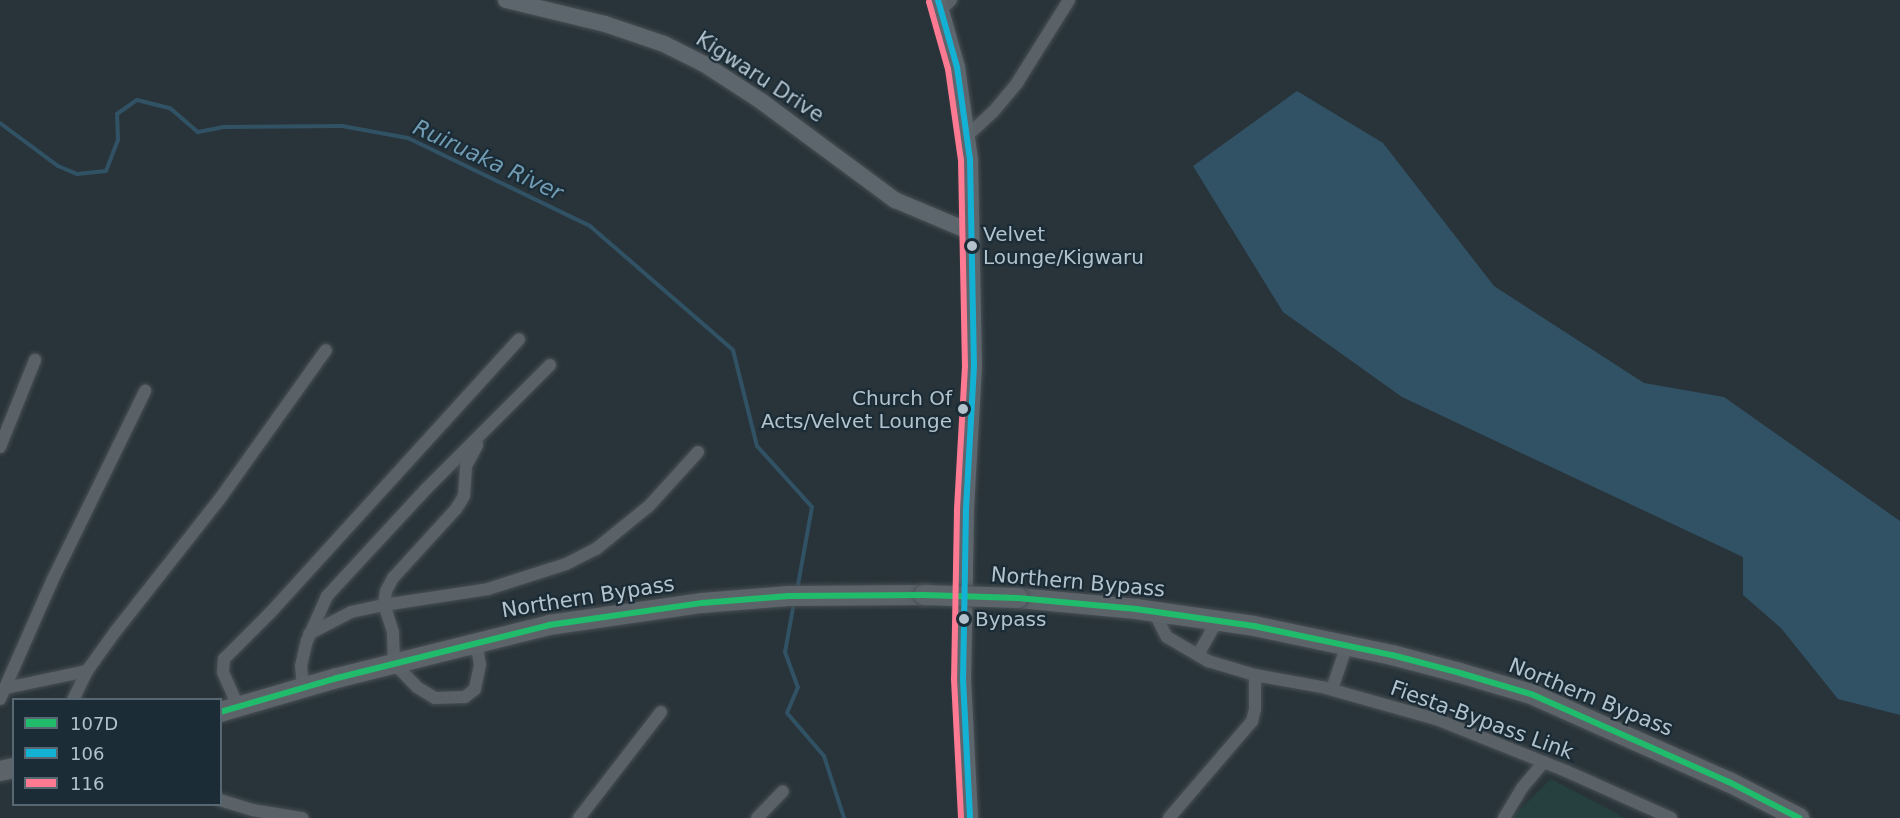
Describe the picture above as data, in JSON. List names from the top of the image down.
{
  "streets": {
    "main road": ["Kigwaru Drive", "Northern Bypass"],
    "street": ["Fiesta-Bypass Link"]
  },
  "crossings": [
    ["Northern Bypass", "Fiesta-Bypass Link"]
  ],
  "water": ["Ruiruaka River"],
  "places": ["Velvet Lounge/Kigwaru", "Church Of Acts/Velvet Lounge", "Bypass"],
  "lines": ["transit line 106", "transit line 116", "transit line 107D"],
  "legend": ["107D", "106", "116"]
}
